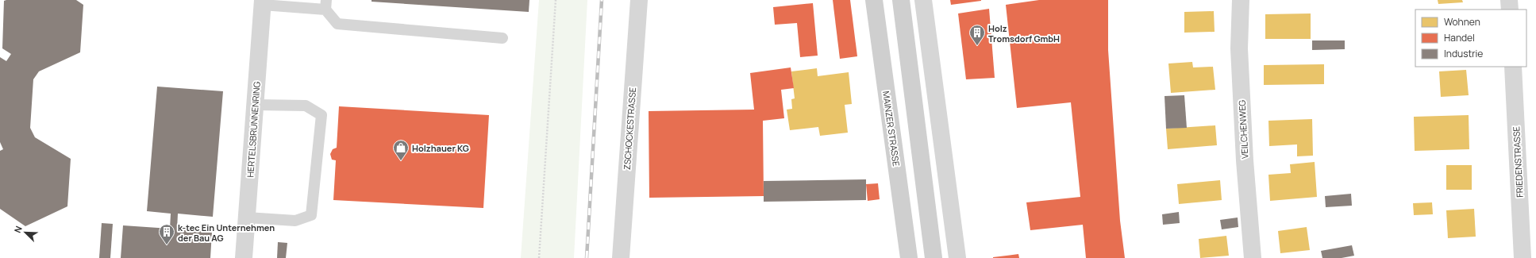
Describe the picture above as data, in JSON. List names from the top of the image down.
{
  "streets": {
    "main road": ["MAINZER STRASSE"],
    "street": [
      "ZSCHOCKESTRASSE",
      "HERTELSBRUNNENRING",
      "VEILCHENWEG",
      "FRIEDENSTRASSE"
    ]
  },
  "places": {
    "building": ["Holz Tromsdorf GmbH", "k-tec Ein Unternehmen der Bau AG"],
    "shop": ["Holzhauer KG"]
  },
  "legend": ["Wohnen", "Handel", "Industrie"],
  "north": "top left"
}
